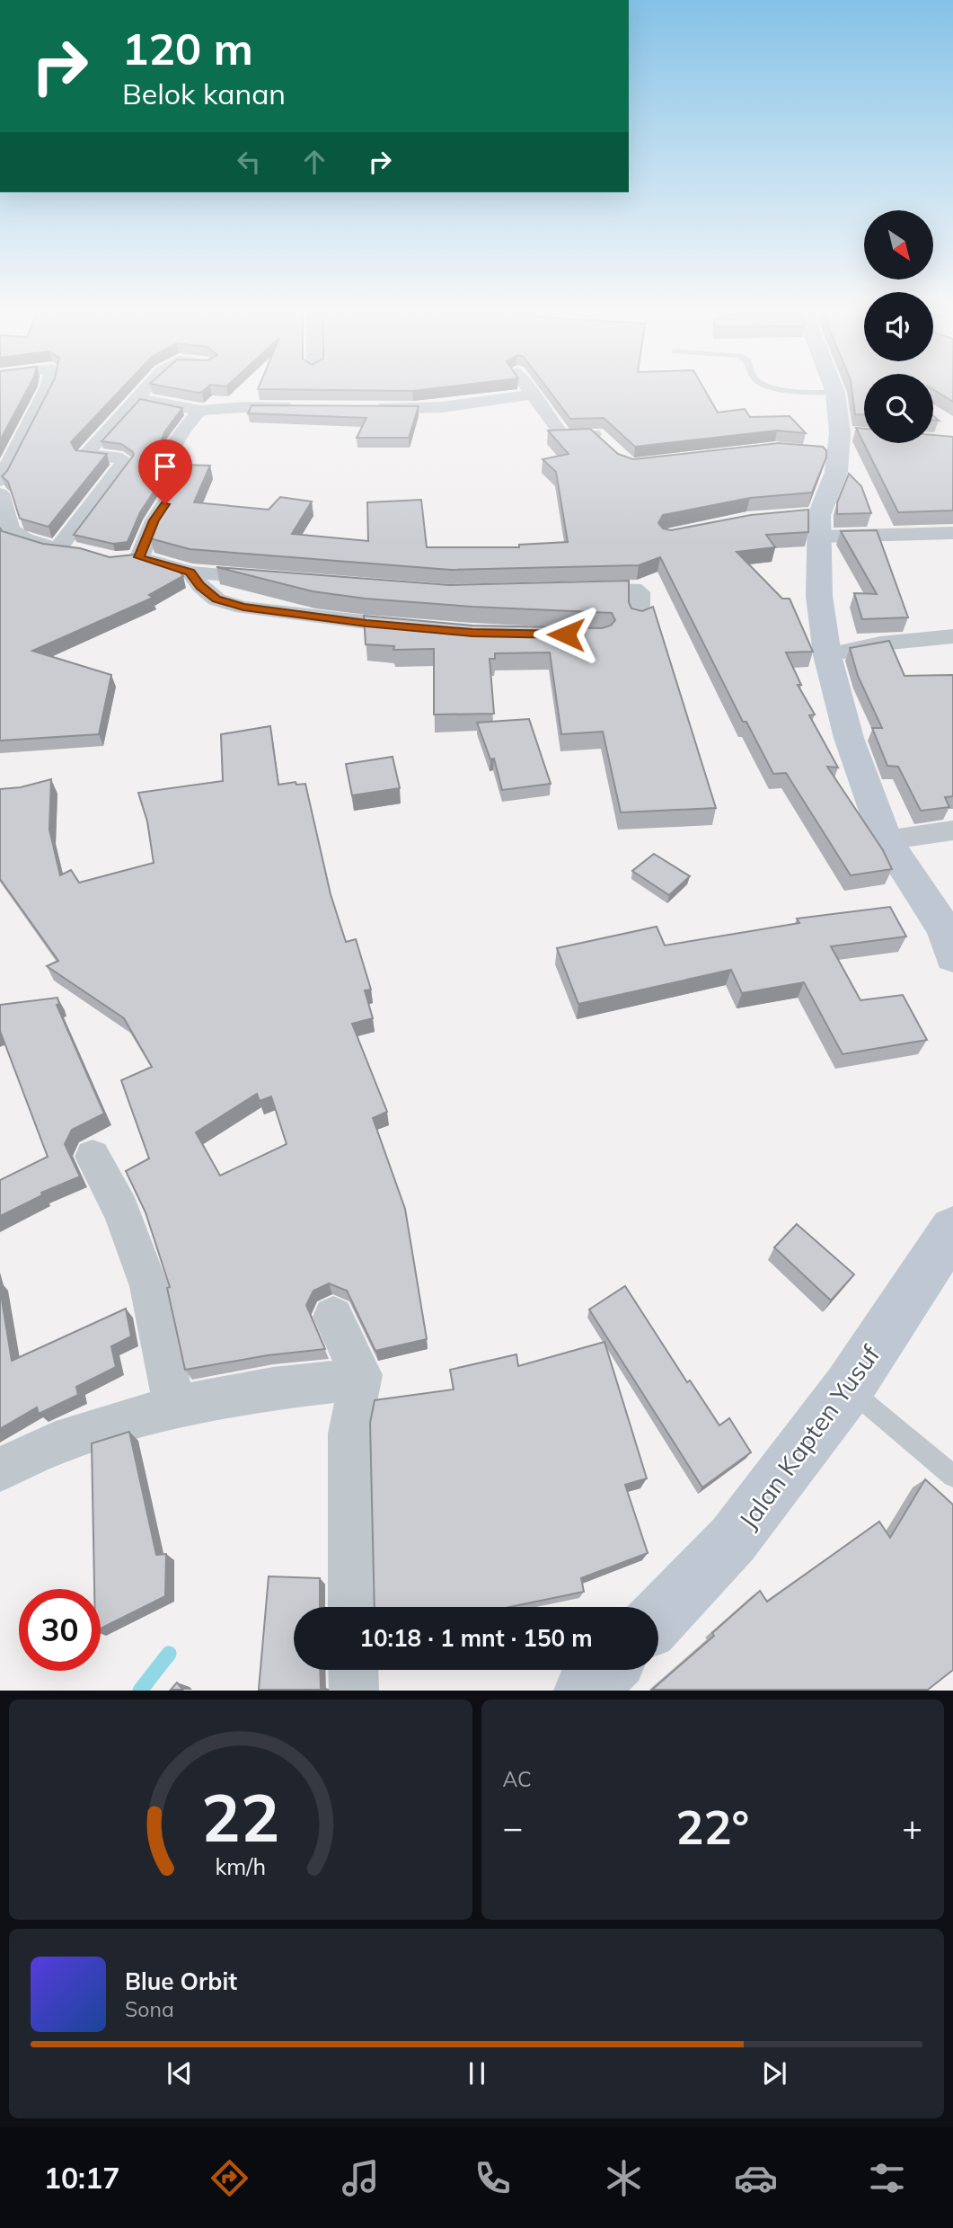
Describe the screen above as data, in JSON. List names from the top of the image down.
{
  "streets": {
    "main road": ["Jalan Kapten Yusuf"]
  },
  "north": "bottom right",
  "page": {
    "turn": ["120 m", "Belok kanan"],
    "limit": "30",
    "trip": "10:18 · 1 mnt · 150 m",
    "tile": "AC",
    "heat": ["−", "22°", "+"],
    "song": ["Blue Orbit", "Sona"],
    "tabs": "10:17",
    "gauge": ["22", "km/h"]
  }
}
